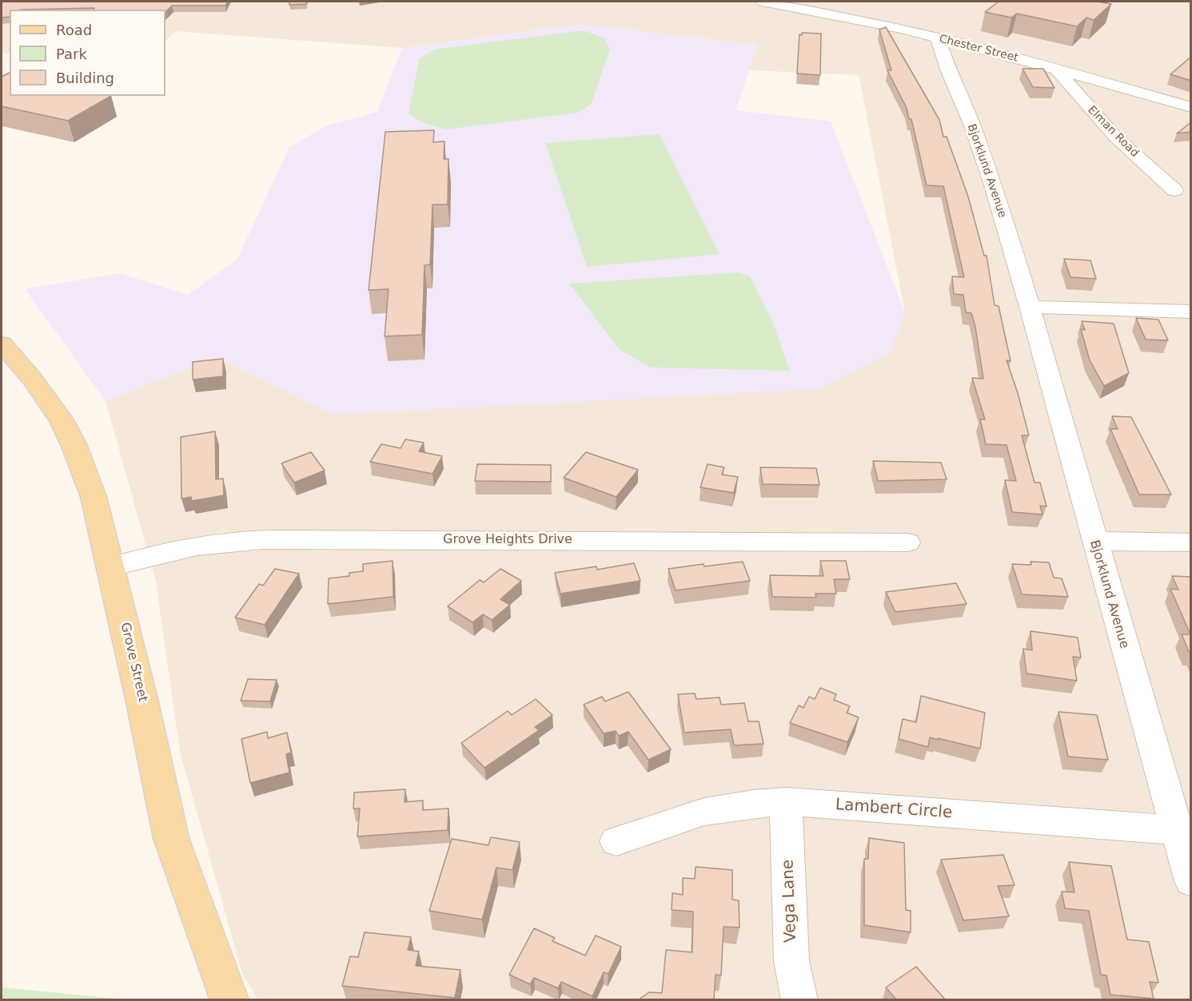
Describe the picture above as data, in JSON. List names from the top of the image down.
{
  "streets": {
    "main road": ["Grove Street"],
    "street": [
      "Chester Street",
      "Elman Road",
      "Bjorklund Avenue",
      "Grove Heights Drive",
      "Lambert Circle",
      "Vega Lane"
    ]
  },
  "crossings": [
    ["Chester Street", "Elman Road"],
    ["Chester Street", "Bjorklund Avenue"],
    ["Bjorklund Avenue", "Lambert Circle"],
    ["Grove Heights Drive", "Grove Street"],
    ["Lambert Circle", "Vega Lane"]
  ],
  "legend": ["Road", "Park", "Building"]
}
